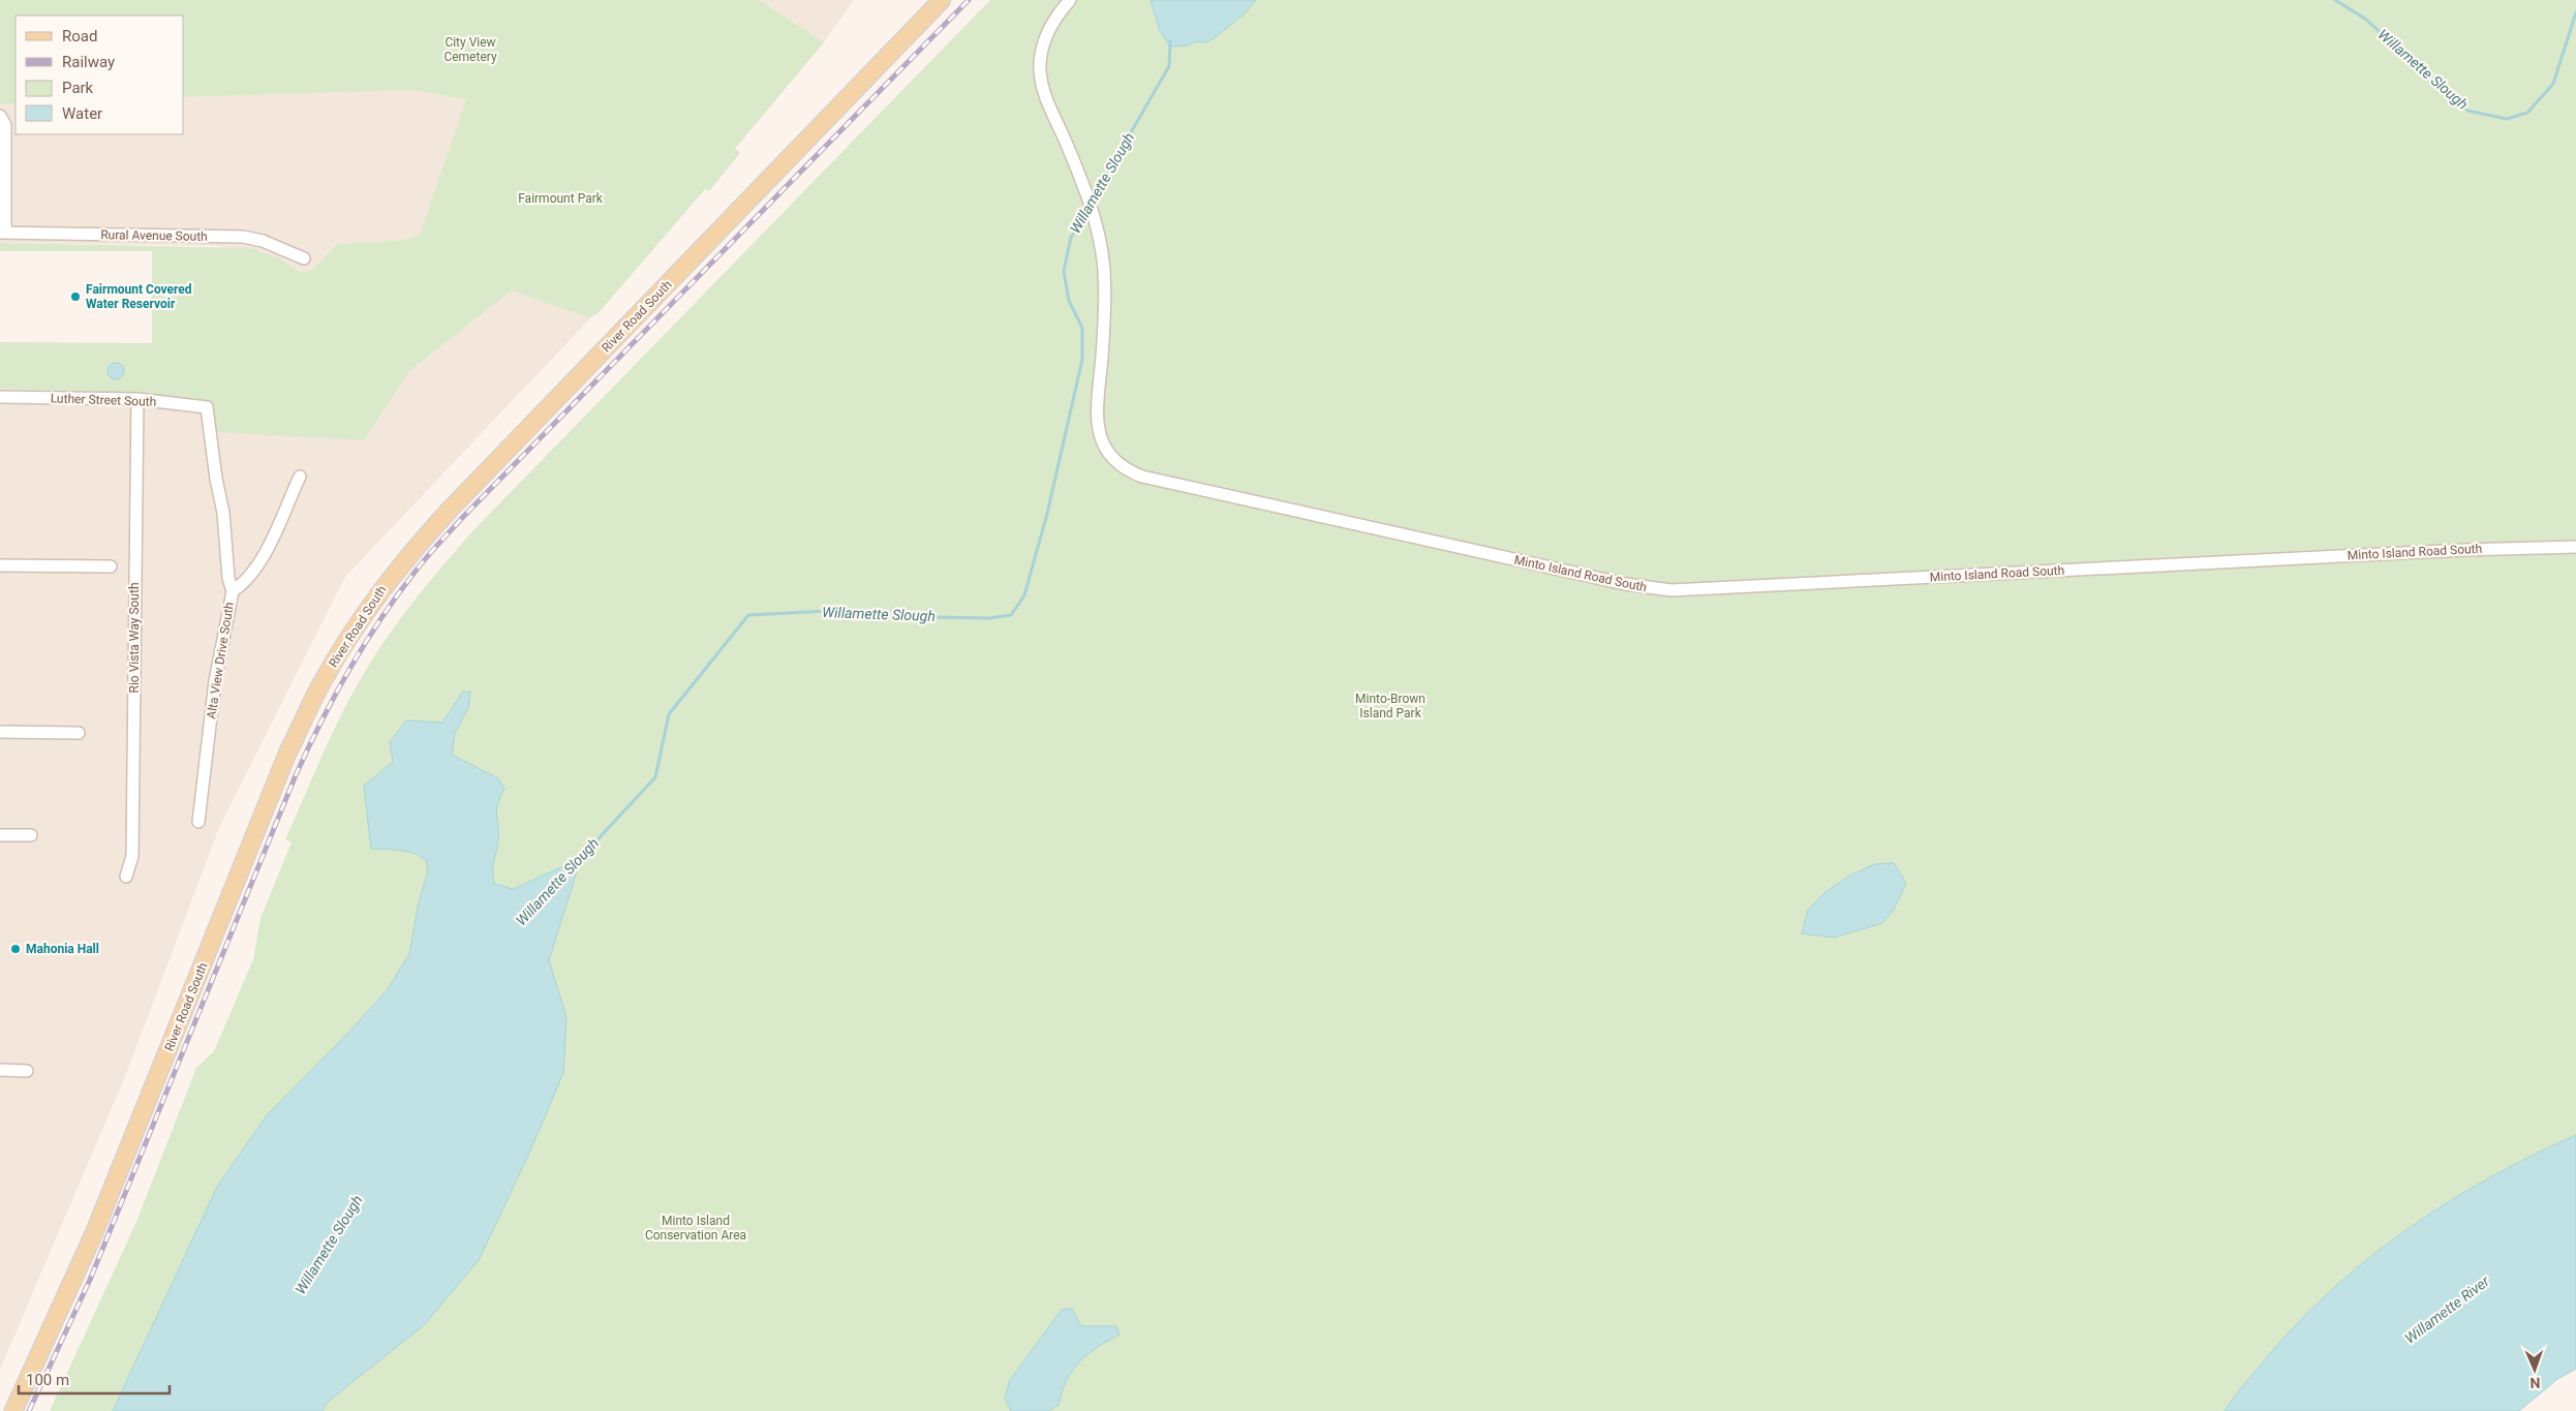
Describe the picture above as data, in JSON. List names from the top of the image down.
{
  "streets": {
    "main road": ["River Road South"],
    "street": [
      "Rural Avenue South",
      "Luther Street South",
      "Minto Island Road South",
      "Rio Vista Way South",
      "Alta View Drive South"
    ]
  },
  "crossings": [
    ["Luther Street South", "Rio Vista Way South"],
    ["Luther Street South", "Alta View Drive South"]
  ],
  "water": ["Willamette Slough", "Willamette River"],
  "parks": [
    "City View Cemetery",
    "Fairmount Park",
    "Minto-Brown Island Park",
    "Minto Island Conservation Area"
  ],
  "places": ["Fairmount Covered Water Reservoir", "Mahonia Hall"],
  "legend": [
    "Road",
    "Railway",
    "Park",
    "Water"
  ],
  "scale_bar": "100 m",
  "north": "bottom"
}
